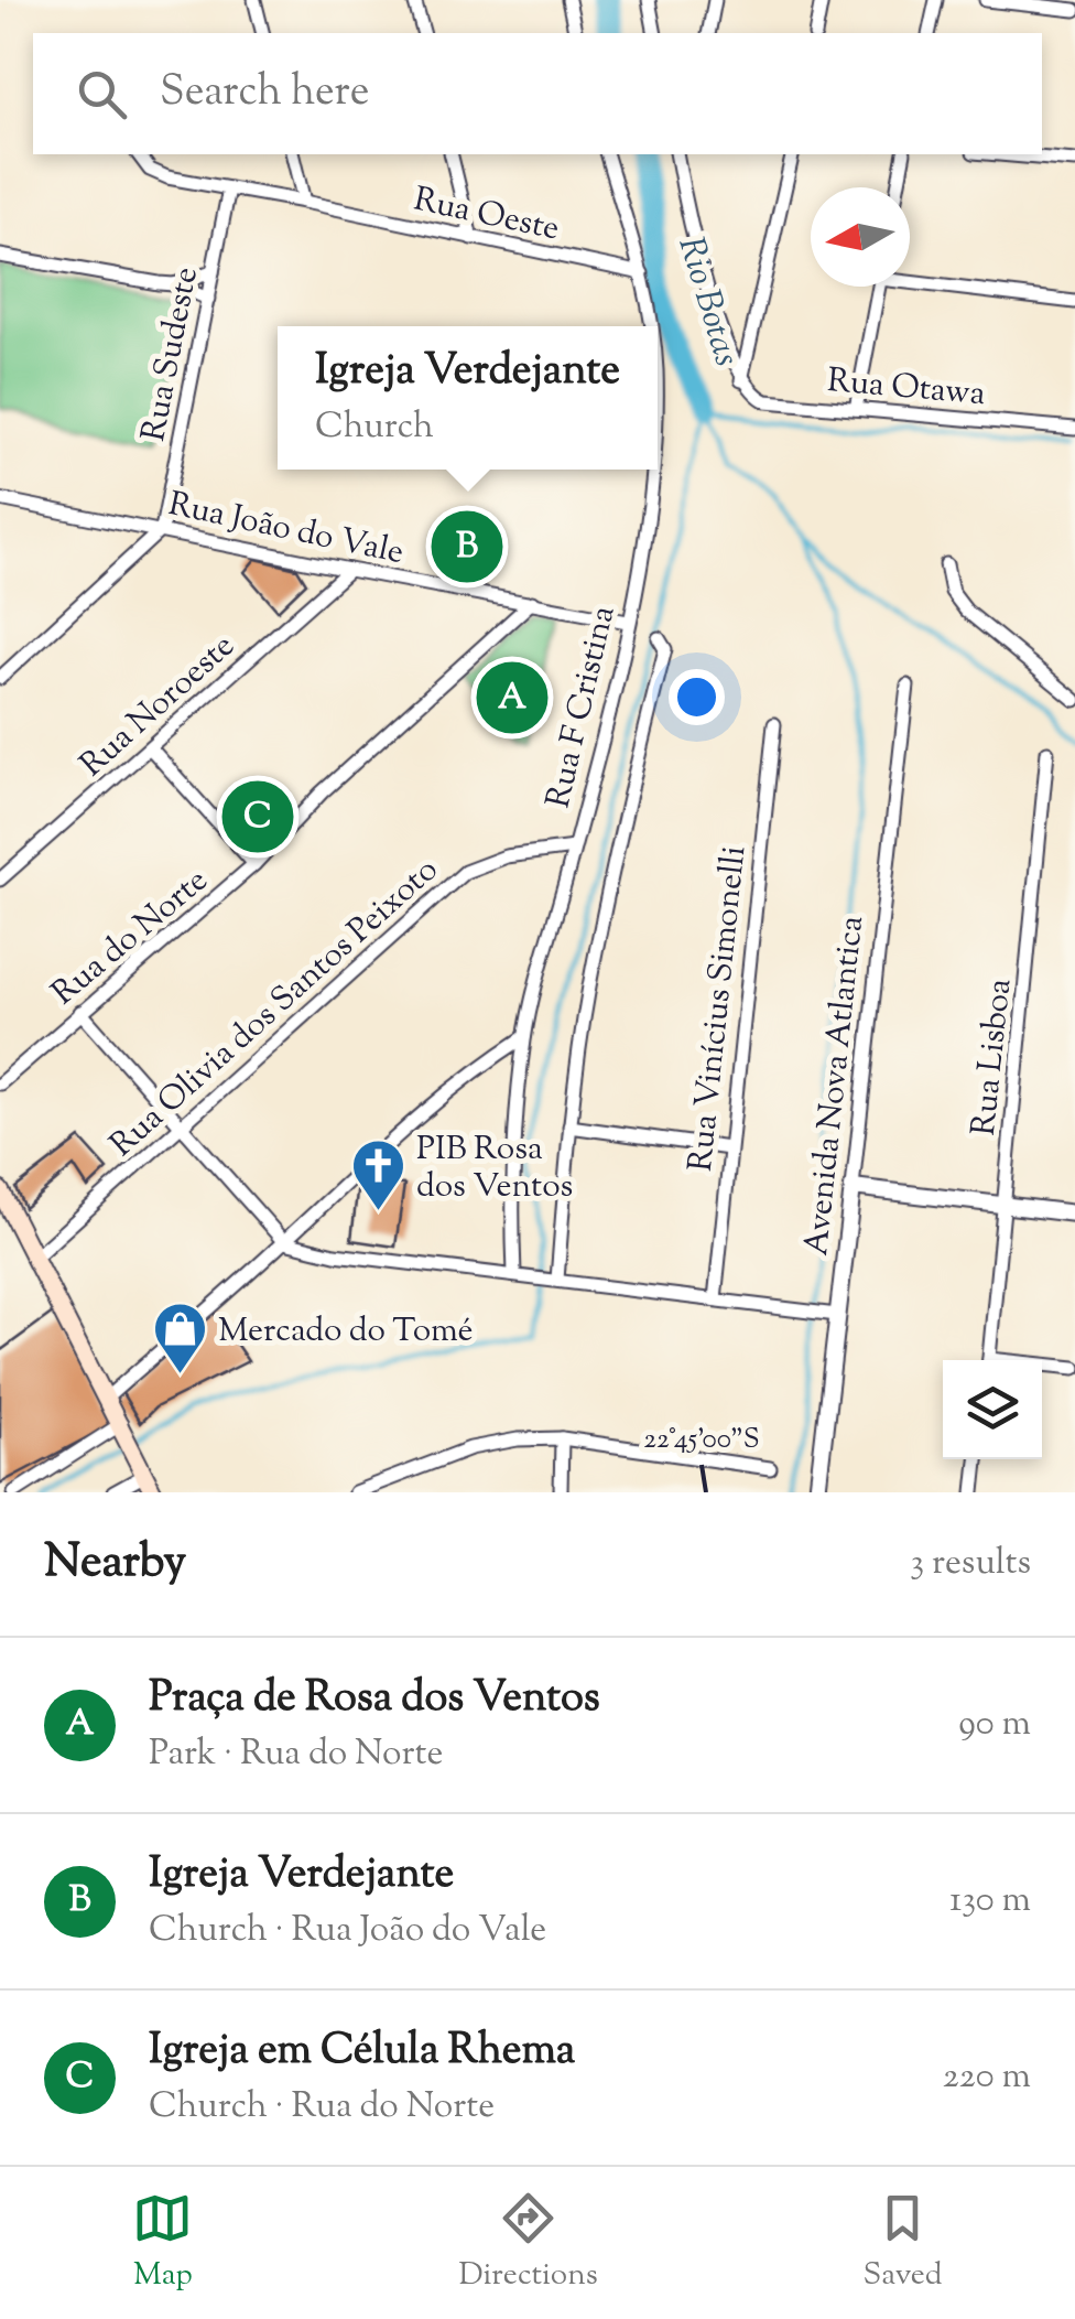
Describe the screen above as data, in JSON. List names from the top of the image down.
{
  "streets": {
    "street": [
      "Rua Oeste",
      "Rua Sudeste",
      "Rua Otawa",
      "Rua João do Vale",
      "Rua Noroeste",
      "Rua F Cristina",
      "Rua do Norte",
      "Rua Olivia dos Santos Peixoto",
      "Rua Vinícius Simonelli",
      "Rua Lisboa",
      "Avenida Nova Atlantica"
    ]
  },
  "crossings": [
    ["Rua Oeste", "Rua Sudeste"],
    ["Rua Oeste", "Rua F Cristina"],
    ["Rua Sudeste", "Rua João do Vale"],
    ["Rua João do Vale", "Rua Noroeste"],
    ["Rua João do Vale", "Rua F Cristina"],
    ["Rua João do Vale", "Rua do Norte"],
    ["Rua F Cristina", "Rua Olivia dos Santos Peixoto"]
  ],
  "water": ["Rio Botas"],
  "places": {
    "church": ["PIB Rosa dos Ventos"],
    "shop": ["Mercado do Tomé"]
  },
  "north": "left",
  "page": {
    "search": "Search here",
    "popup": ["Igreja Verdejante", "Church"],
    "pins": ["B", "A", "C"],
    "heading": ["Nearby", "3 results"],
    "list": [
      {
        "mark": "A",
        "name": "Praça de Rosa dos Ventos",
        "note": "Park · Rua do Norte",
        "value": "90 m"
      },
      {
        "mark": "B",
        "name": "Igreja Verdejante",
        "note": "Church · Rua João do Vale",
        "value": "130 m"
      },
      {
        "mark": "C",
        "name": "Igreja em Célula Rhema",
        "note": "Church · Rua do Norte",
        "value": "220 m"
      }
    ],
    "nav": ["Map", "Directions", "Saved"]
  },
  "coordinates": ["22°45'00\"S"]
}
